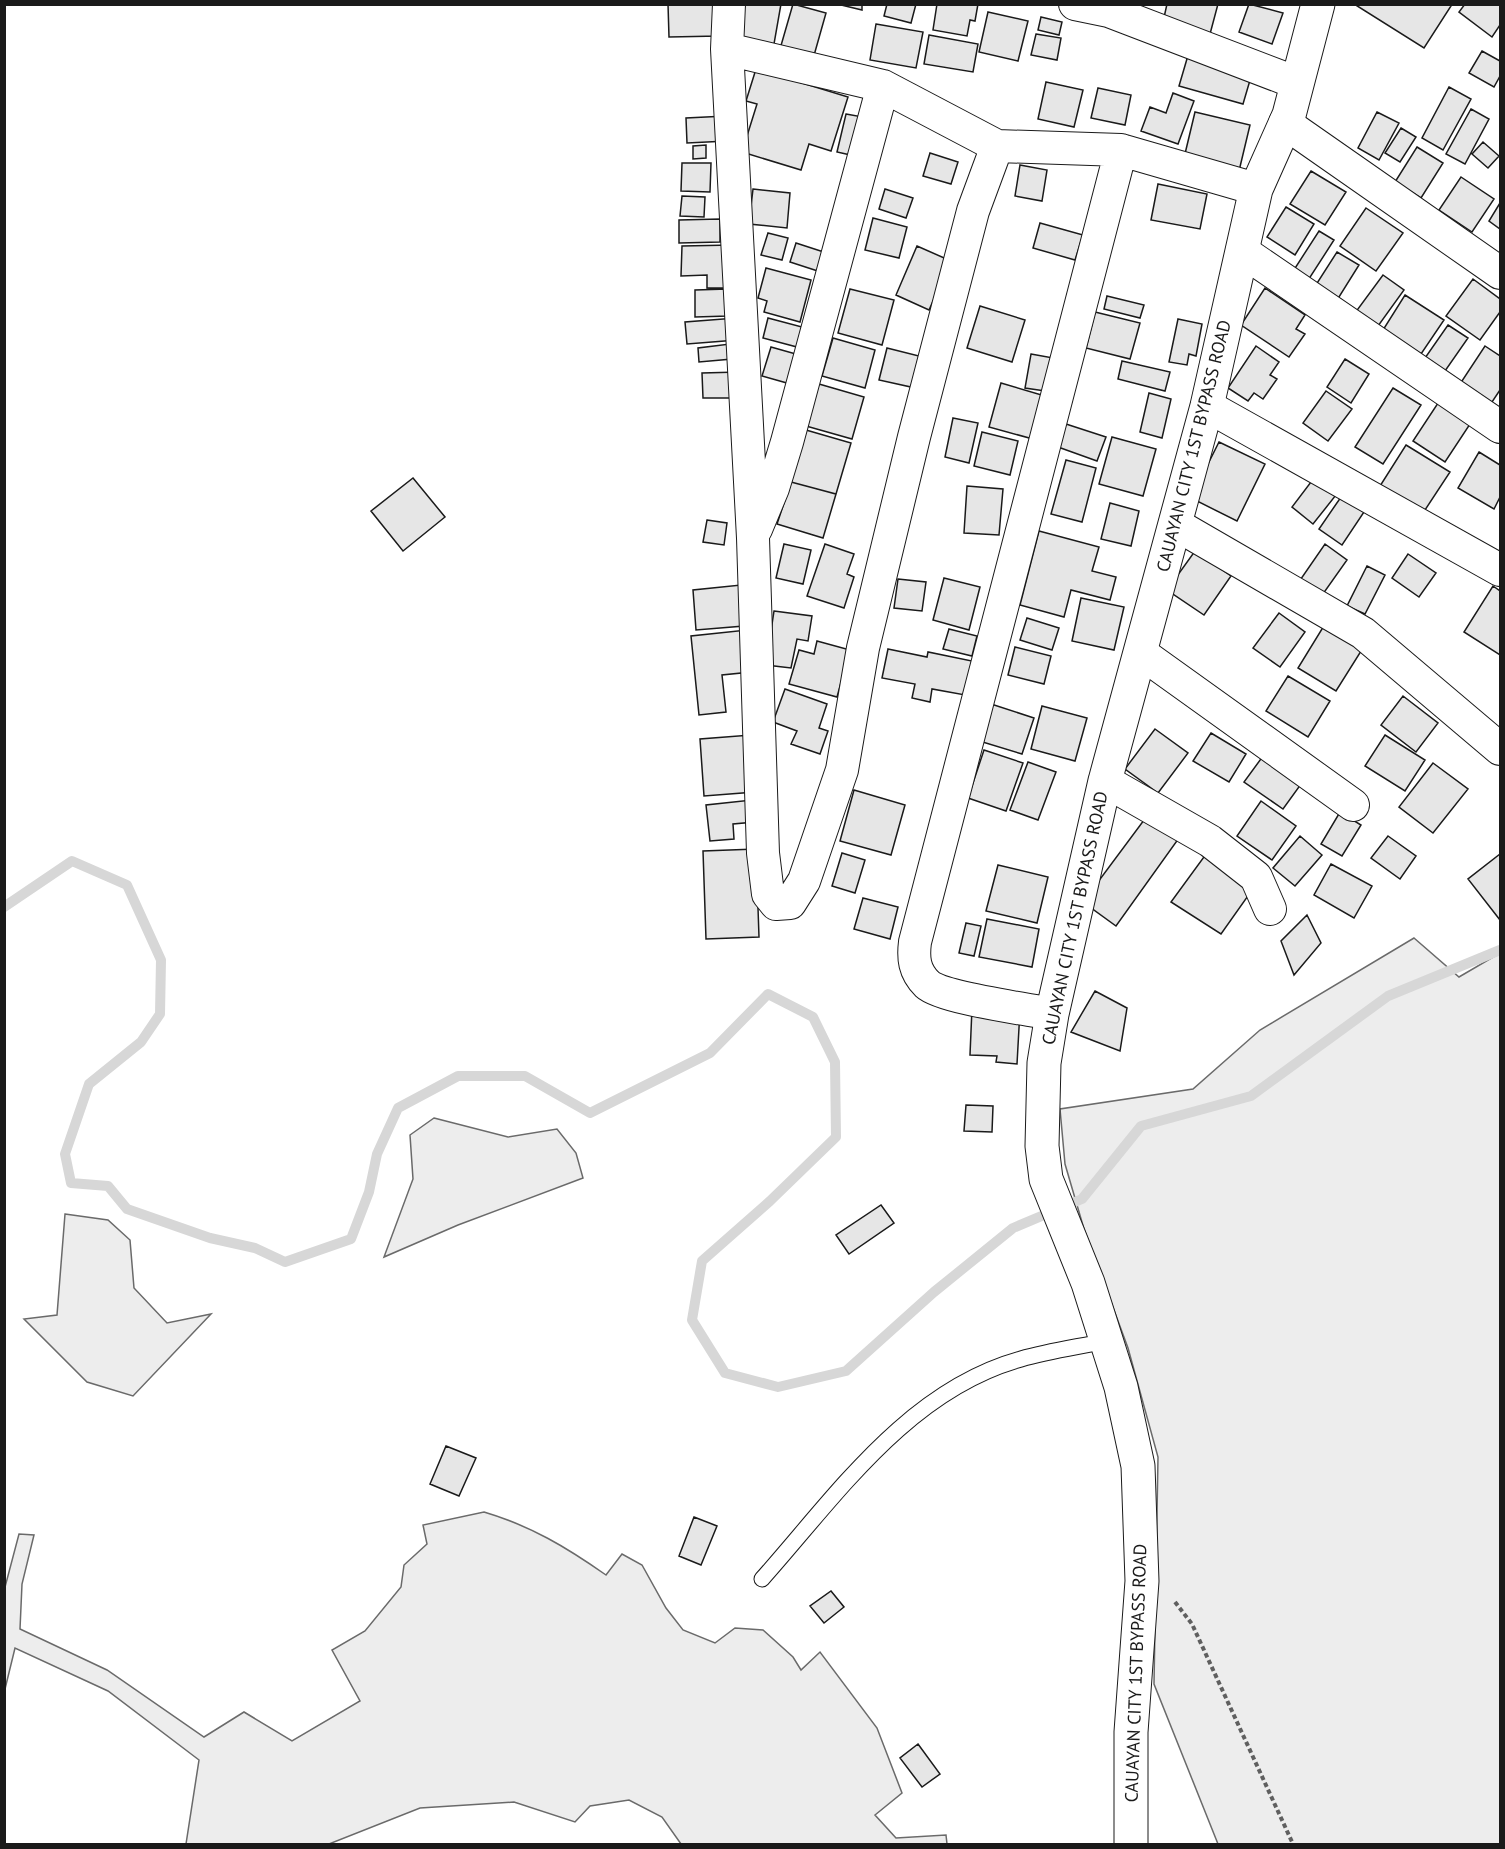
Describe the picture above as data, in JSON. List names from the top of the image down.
{
  "streets": {
    "main road": ["CAUAYAN CITY 1ST BYPASS ROAD"]
  }
}
